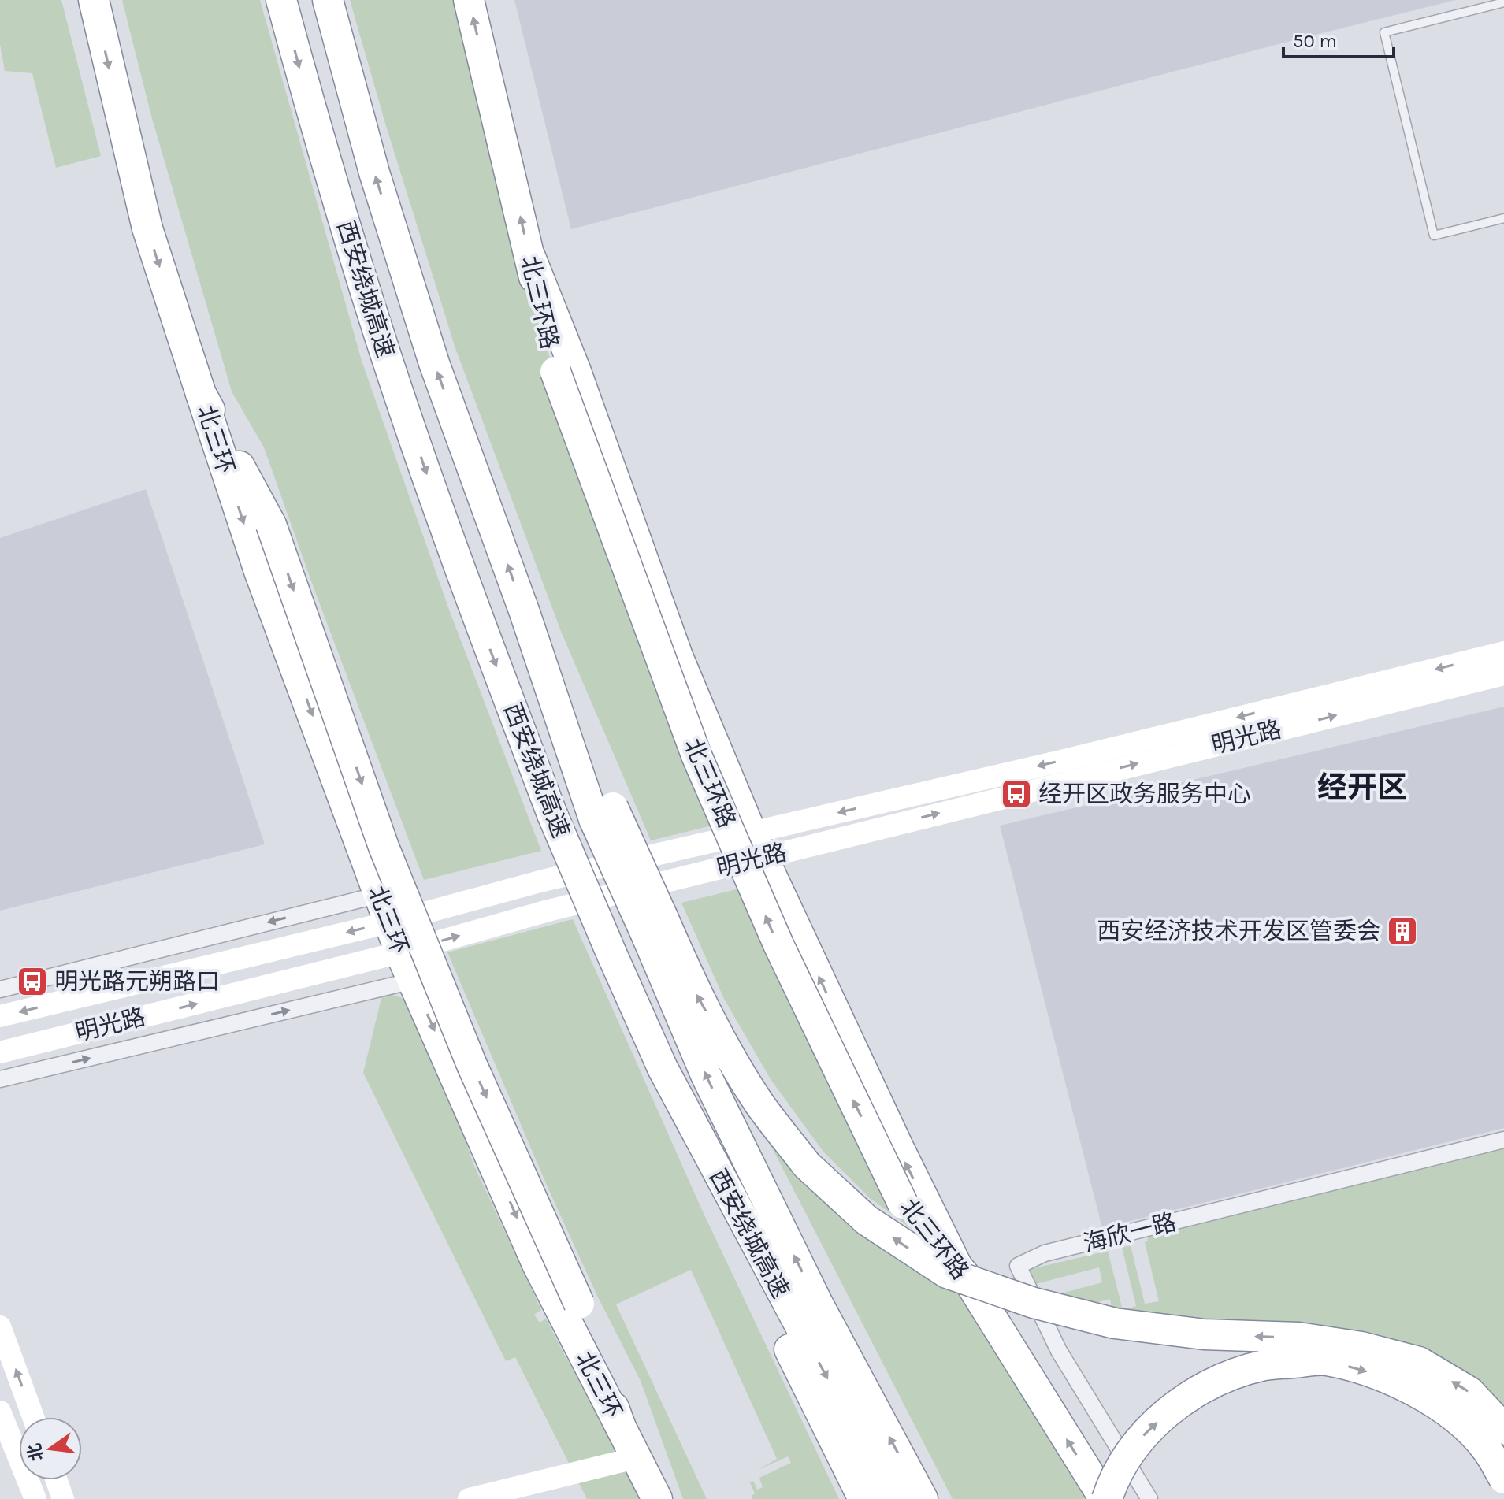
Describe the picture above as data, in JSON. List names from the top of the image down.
{
  "streets": {
    "highway": ["西安绕城高速", "北三环路", "北三环"],
    "main road": ["明光路"],
    "street": ["海欣一路"]
  },
  "crossings": [
    ["北三环", "明光路"]
  ],
  "districts": ["经开区"],
  "places": {
    "bus stop": ["经开区政务服务中心", "明光路元朔路口"],
    "building": ["西安经济技术开发区管委会"]
  },
  "scale_bar": "50 m",
  "north": "left"
}
